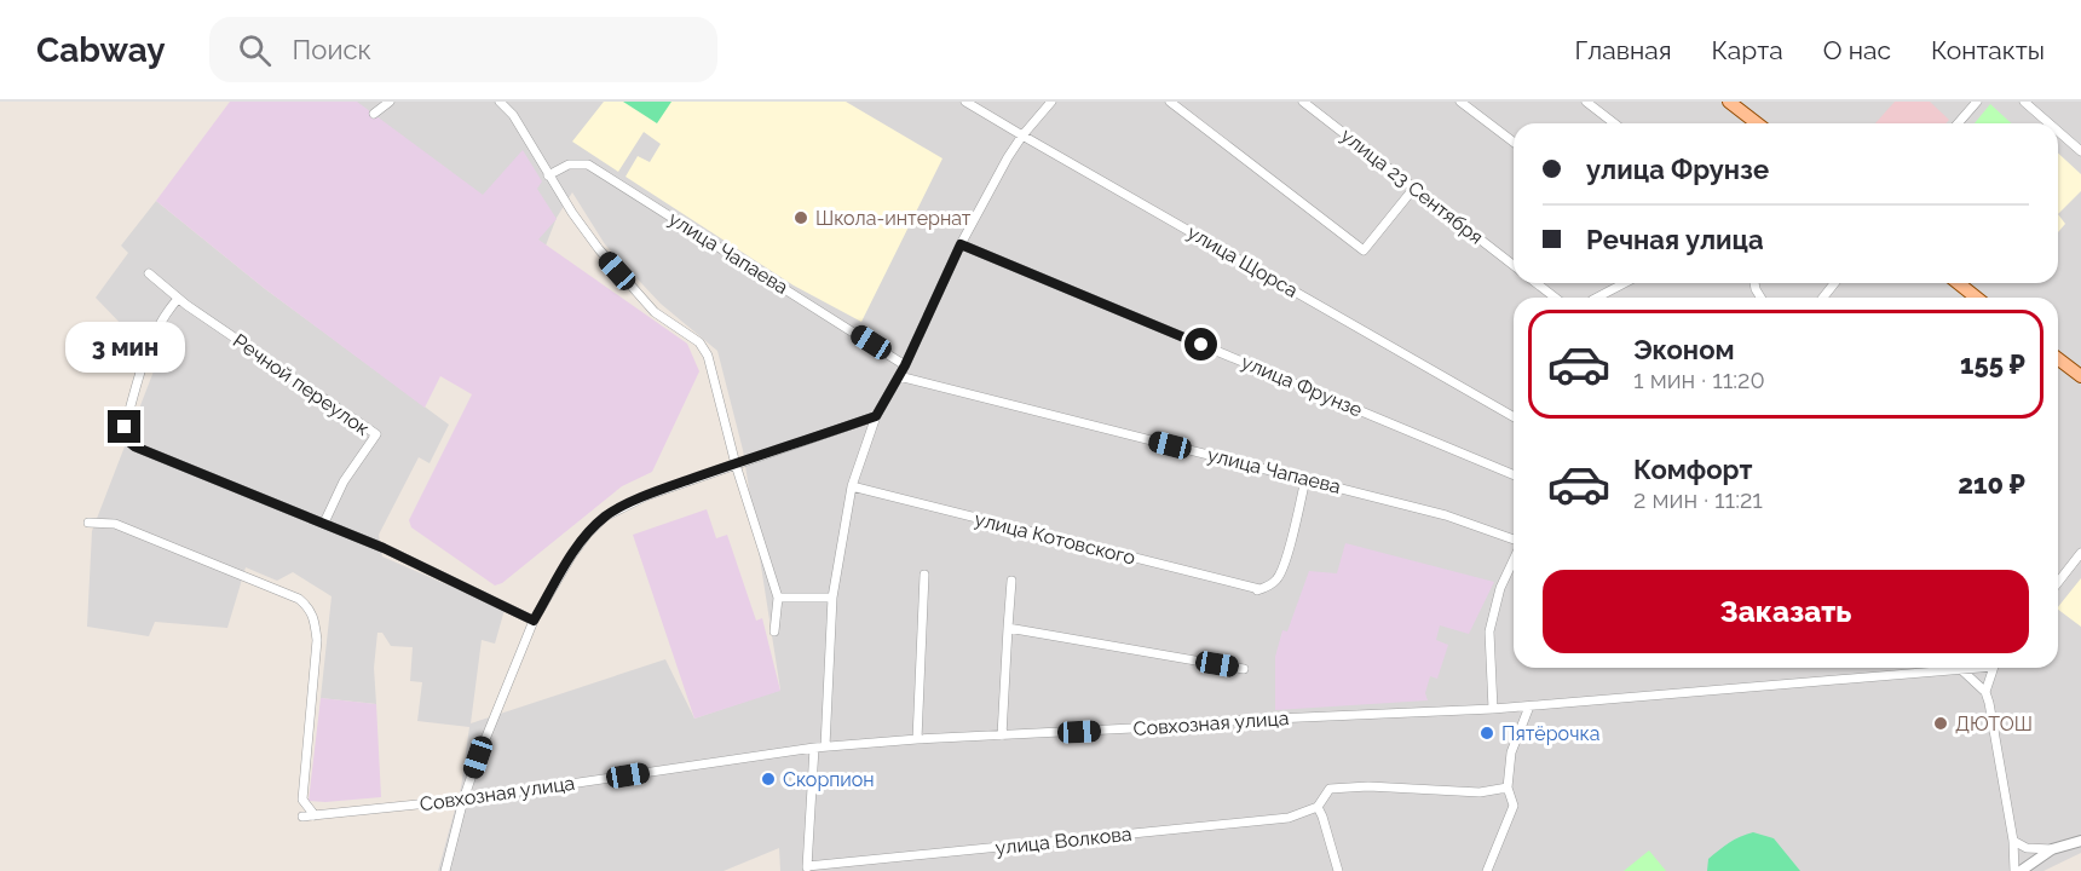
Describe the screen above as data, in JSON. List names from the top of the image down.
{
  "streets": {
    "street": [
      "улица 23 Сентября",
      "улица Чапаева",
      "улица Щорса",
      "Речной переулок",
      "улица Фрунзе",
      "улица Котовского",
      "Совхозная улица",
      "улица Волкова"
    ]
  },
  "crossings": [
    ["улица Чапаева", "улица Котовского"]
  ],
  "places": [
    "Школа-интернат",
    "ДЮТОШ",
    "Пятёрочка",
    "Скорпион"
  ],
  "page": {
    "header": "Cabway",
    "search": "Поиск",
    "nav": [
      "Главная",
      "Карта",
      "О нас",
      "Контакты"
    ],
    "banner": ["улица Фрунзе", "Речная улица"],
    "list": [
      {
        "name": "Эконом",
        "note": "1 мин · 11:20",
        "value": "155 ₽"
      },
      {
        "name": "Комфорт",
        "note": "2 мин · 11:21",
        "value": "210 ₽"
      }
    ],
    "bubble": "3 мин",
    "buttons": "Заказать"
  }
}
